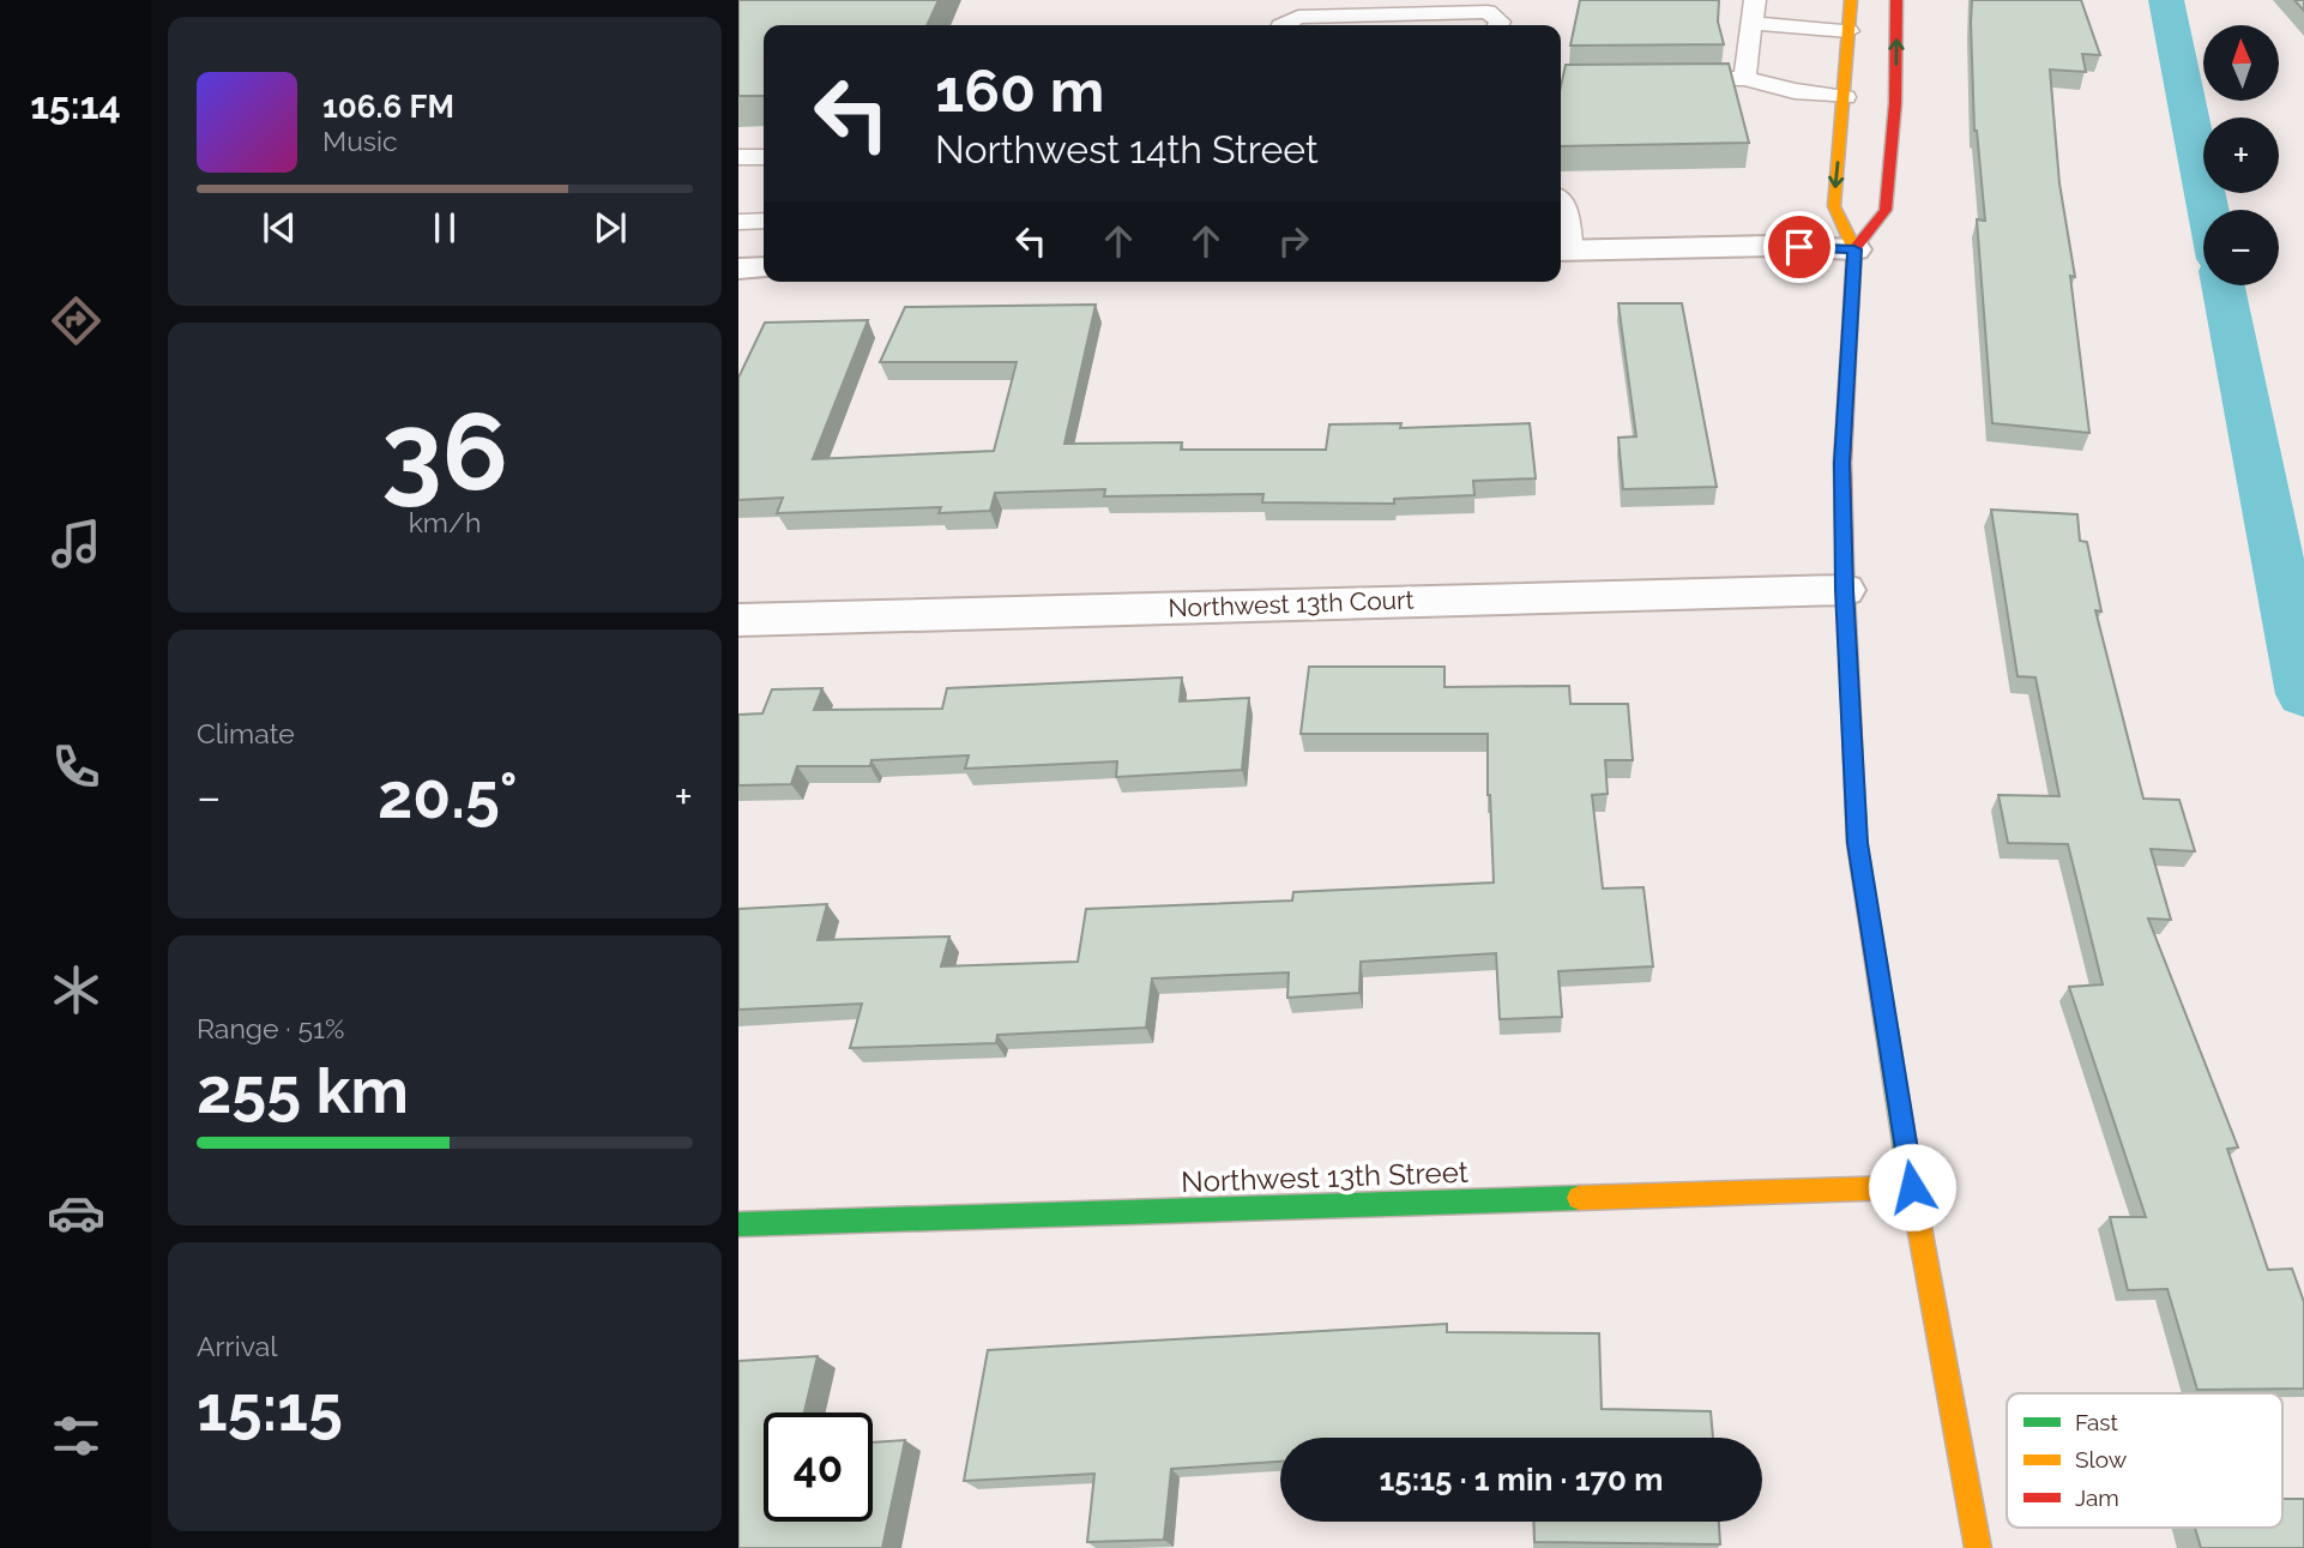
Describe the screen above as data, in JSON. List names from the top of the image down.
{
  "streets": {
    "street": ["Northwest 13th Court", "Northwest 13th Street"]
  },
  "legend": ["Fast", "Slow", "Jam"],
  "north": "top",
  "page": {
    "tabs": "15:14",
    "map_buttons": ["+", "−"],
    "turn": ["160 m", "Northwest 14th Street"],
    "song": ["106.6 FM", "Music"],
    "tile": [
      ["36", "km/h"],
      "Climate",
      ["Range · 51%", "255 km"],
      ["Arrival", "15:15"]
    ],
    "heat": ["−", "20.5°", "+"],
    "limit": "40",
    "trip": "15:15 · 1 min · 170 m"
  }
}
